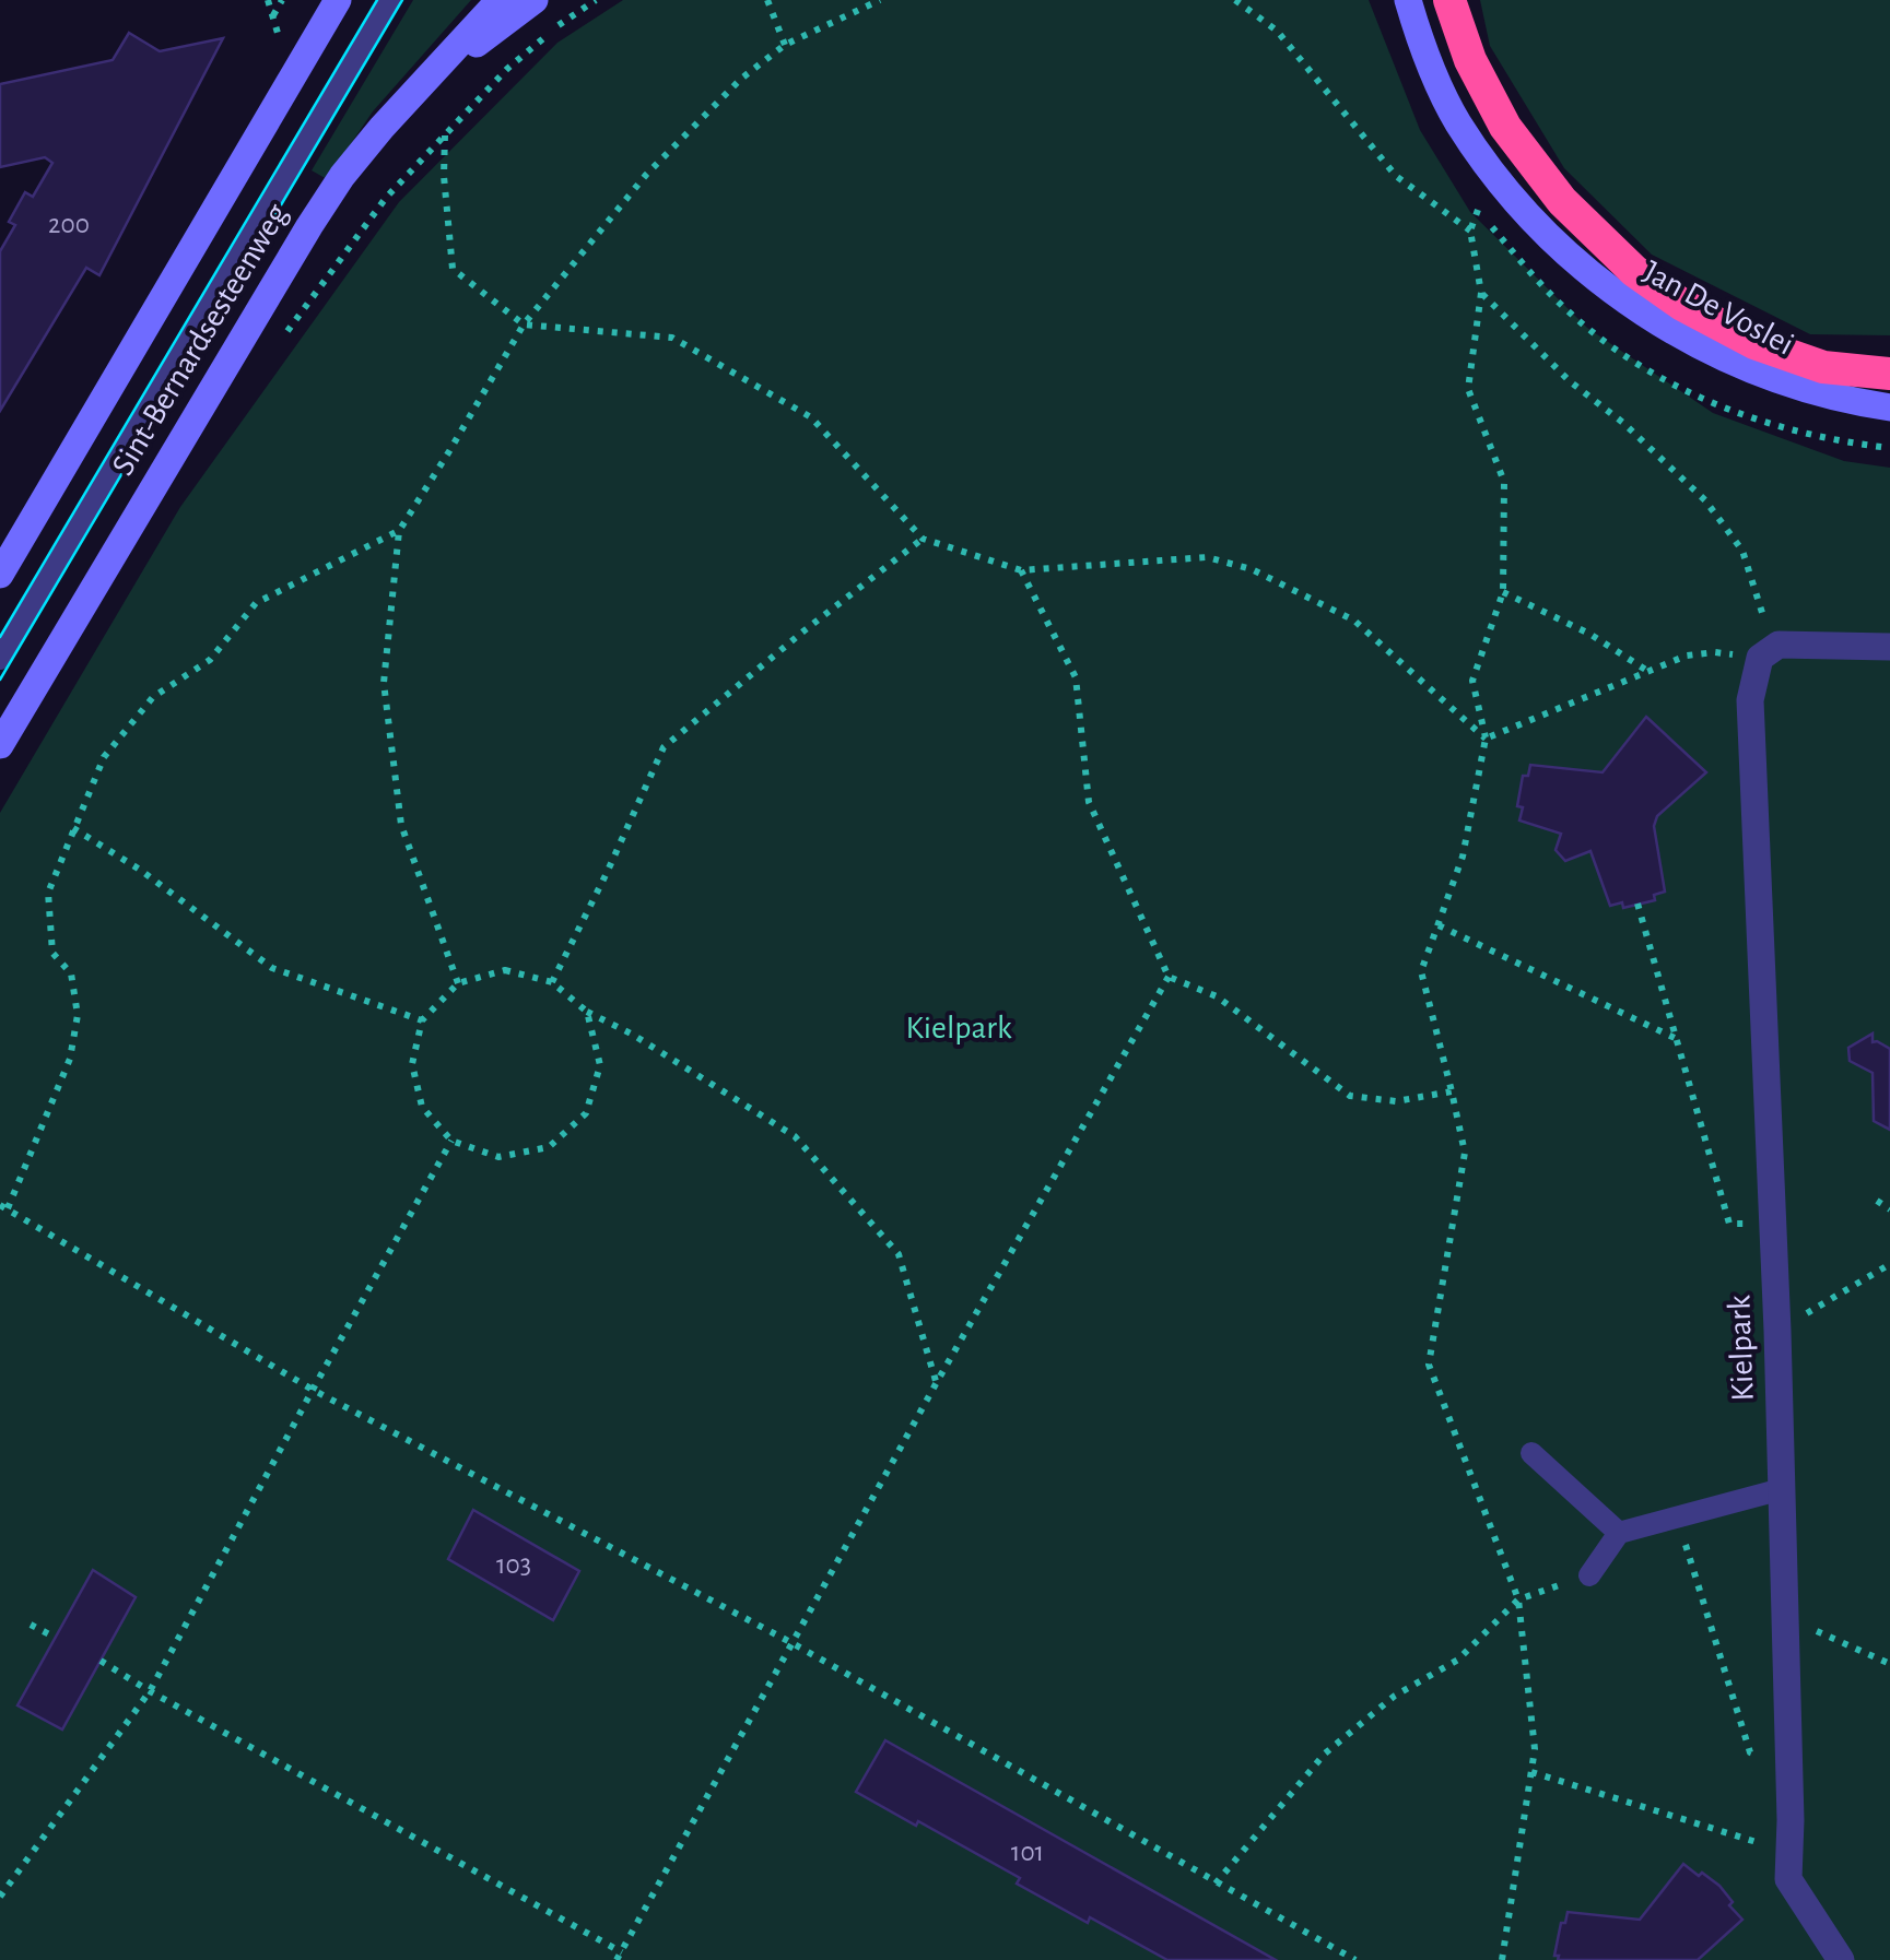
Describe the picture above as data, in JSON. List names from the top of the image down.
{
  "streets": {
    "street": ["Jan De Voslei", "Sint-Bernardsesteenweg", "Kielpark"]
  },
  "parks": ["Kielpark"],
  "house_numbers": ["200", "103", "101"]
}
